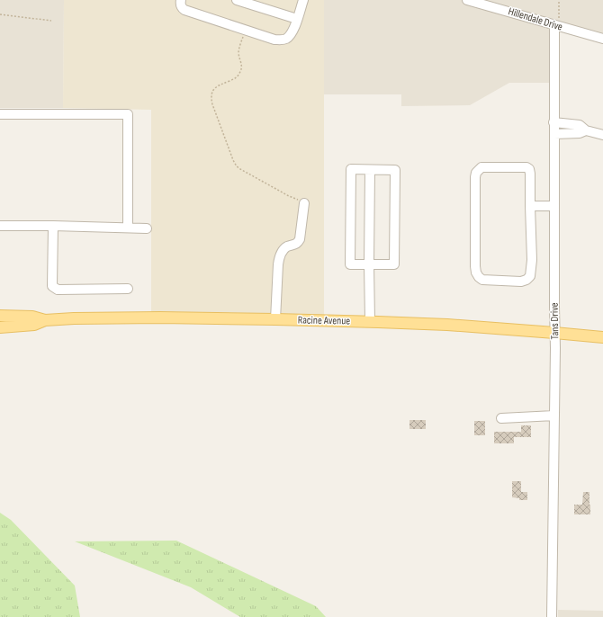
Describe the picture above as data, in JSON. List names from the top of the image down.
{
  "streets": {
    "main road": ["Racine Avenue"],
    "street": ["Hillendale Drive", "Tans Drive"]
  },
  "crossings": [
    ["Hillendale Drive", "Tans Drive"],
    ["Racine Avenue", "Tans Drive"]
  ]
}
